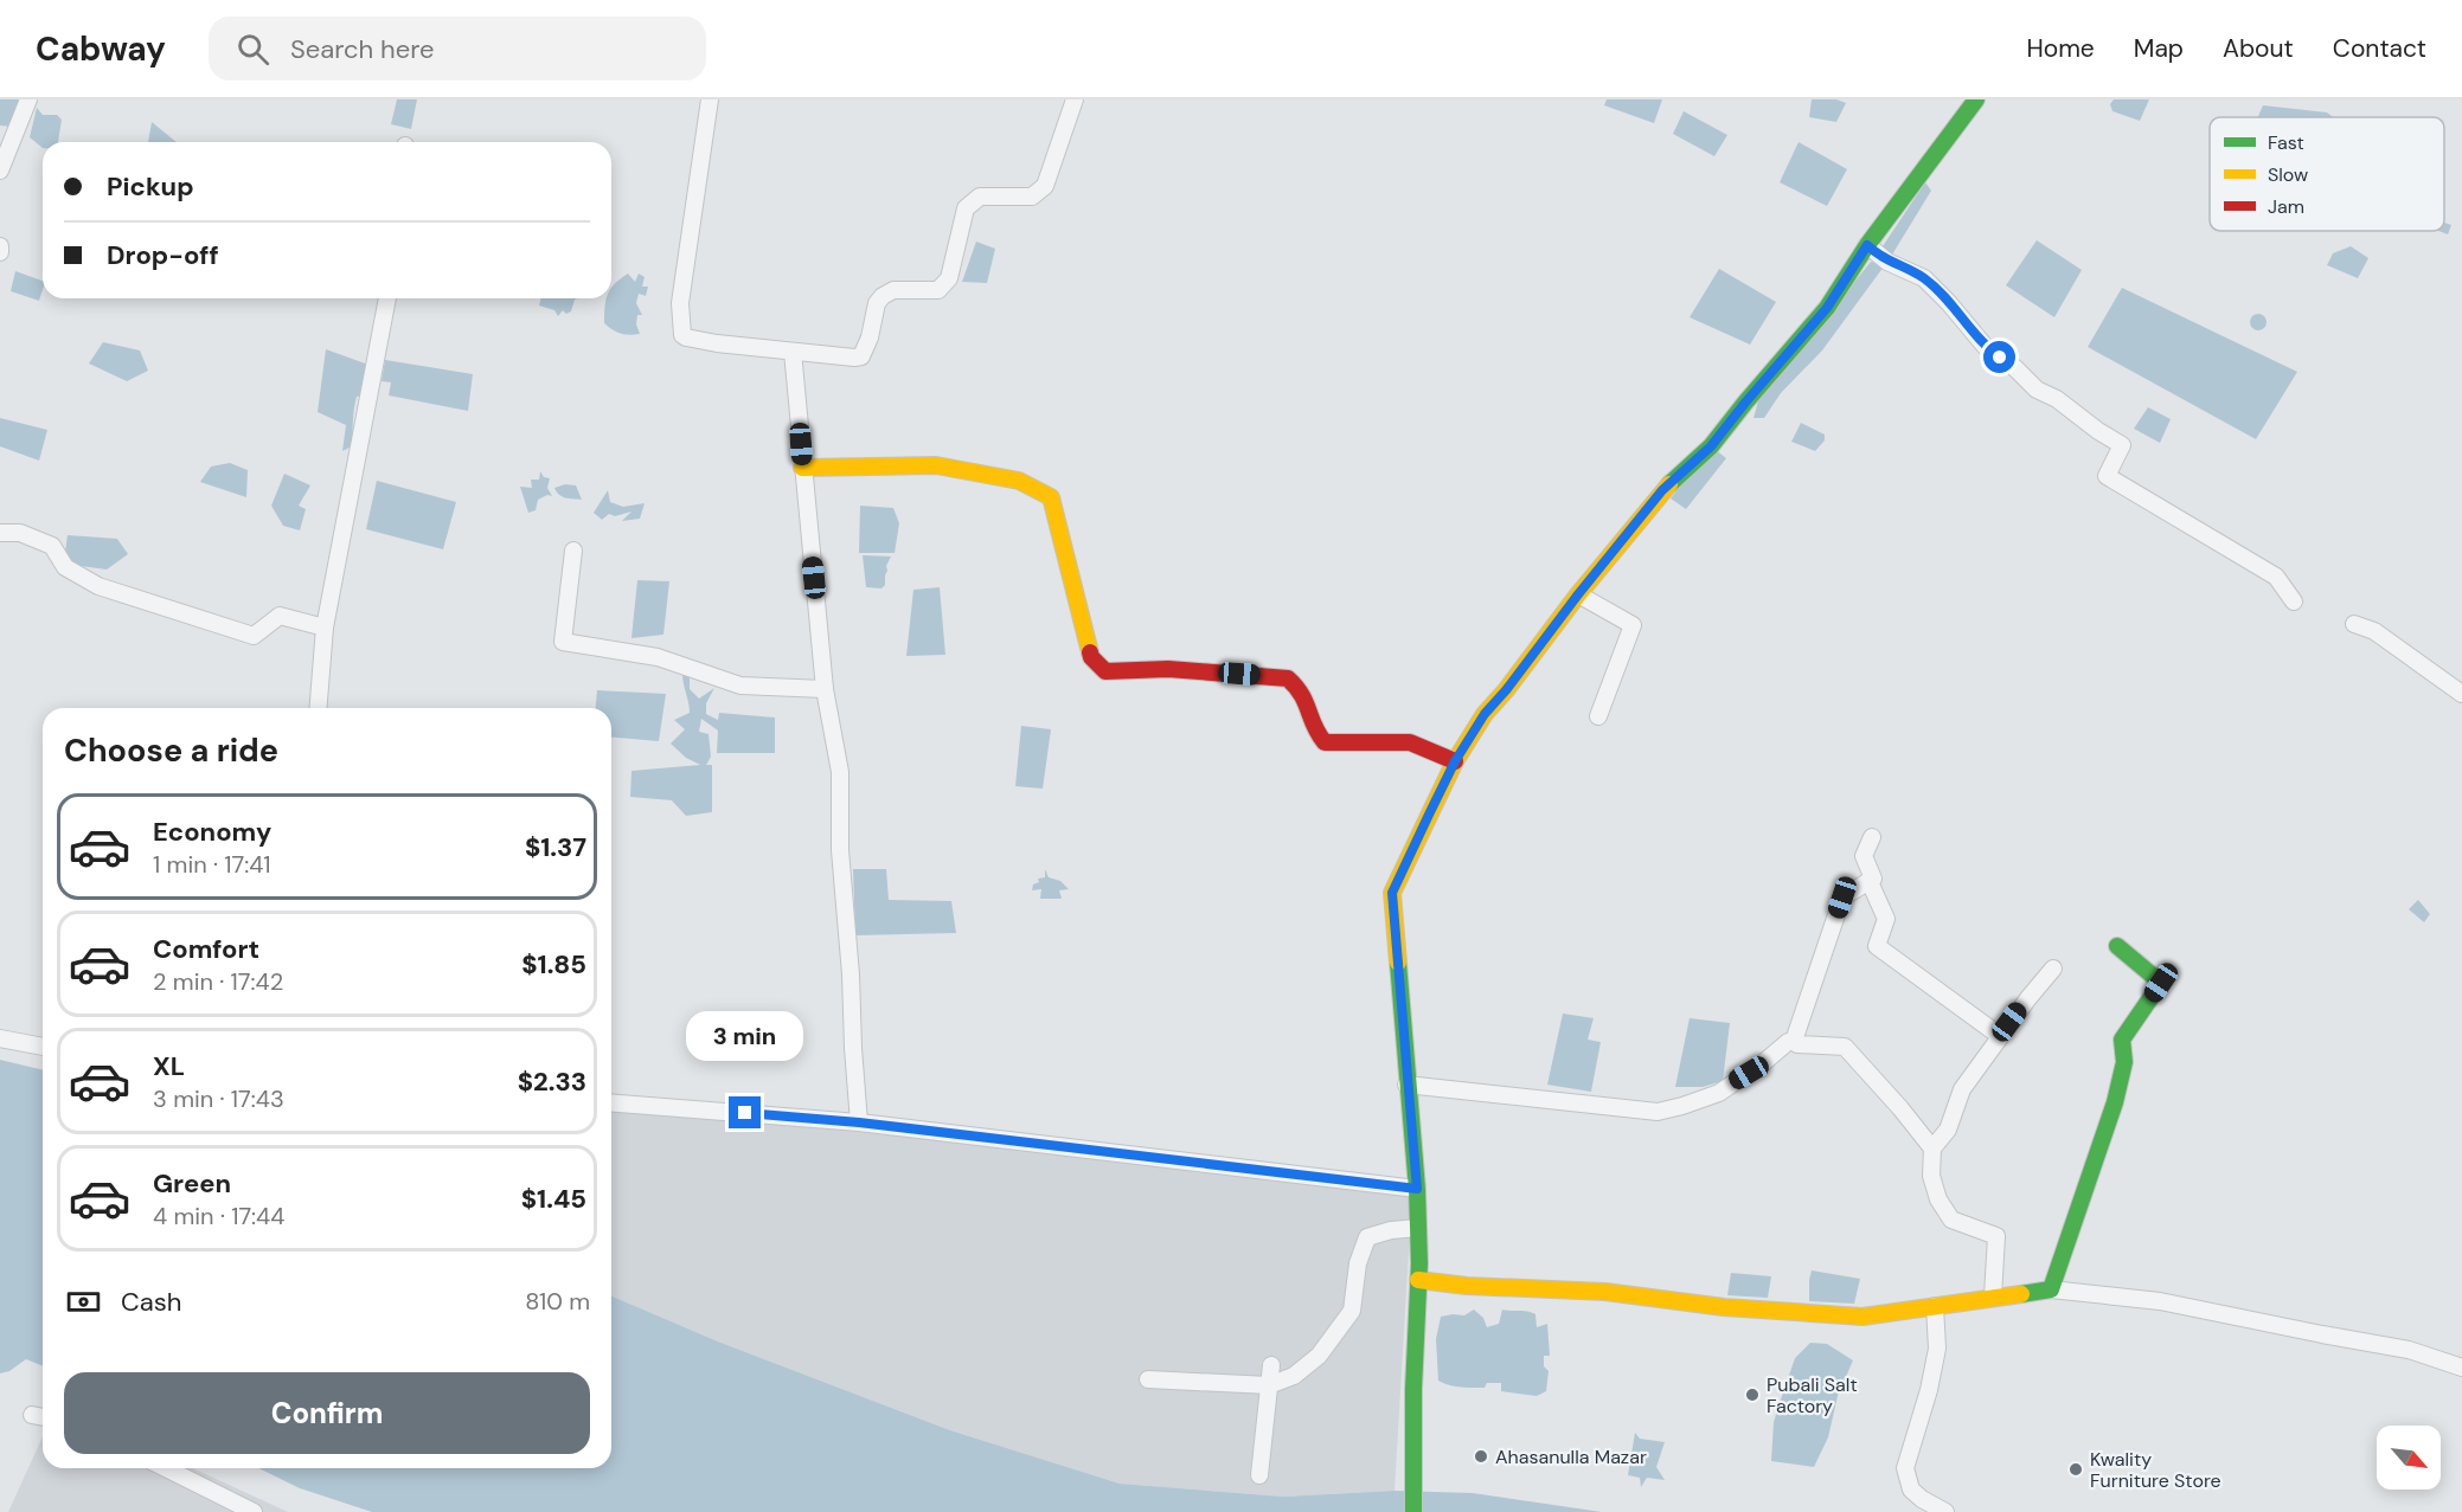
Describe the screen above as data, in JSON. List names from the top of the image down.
{
  "places": ["Pubali Salt Factory", "Ahasanulla Mazar", "Kwality Furniture Store"],
  "legend": ["Fast", "Slow", "Jam"],
  "north": "bottom right",
  "page": {
    "header": "Cabway",
    "search": "Search here",
    "nav": [
      "Home",
      "Map",
      "About",
      "Contact"
    ],
    "banner": ["Pickup", "Drop-off"],
    "heading": "Choose a ride",
    "list": [
      {
        "name": "Economy",
        "note": "1 min · 17:41",
        "value": "$1.37"
      },
      {
        "name": "Comfort",
        "note": "2 min · 17:42",
        "value": "$1.85"
      },
      {
        "name": "XL",
        "note": "3 min · 17:43",
        "value": "$2.33"
      },
      {
        "name": "Green",
        "note": "4 min · 17:44",
        "value": "$1.45"
      }
    ],
    "bubble": "3 min",
    "pay": ["Cash", "810 m"],
    "buttons": "Confirm"
  }
}
